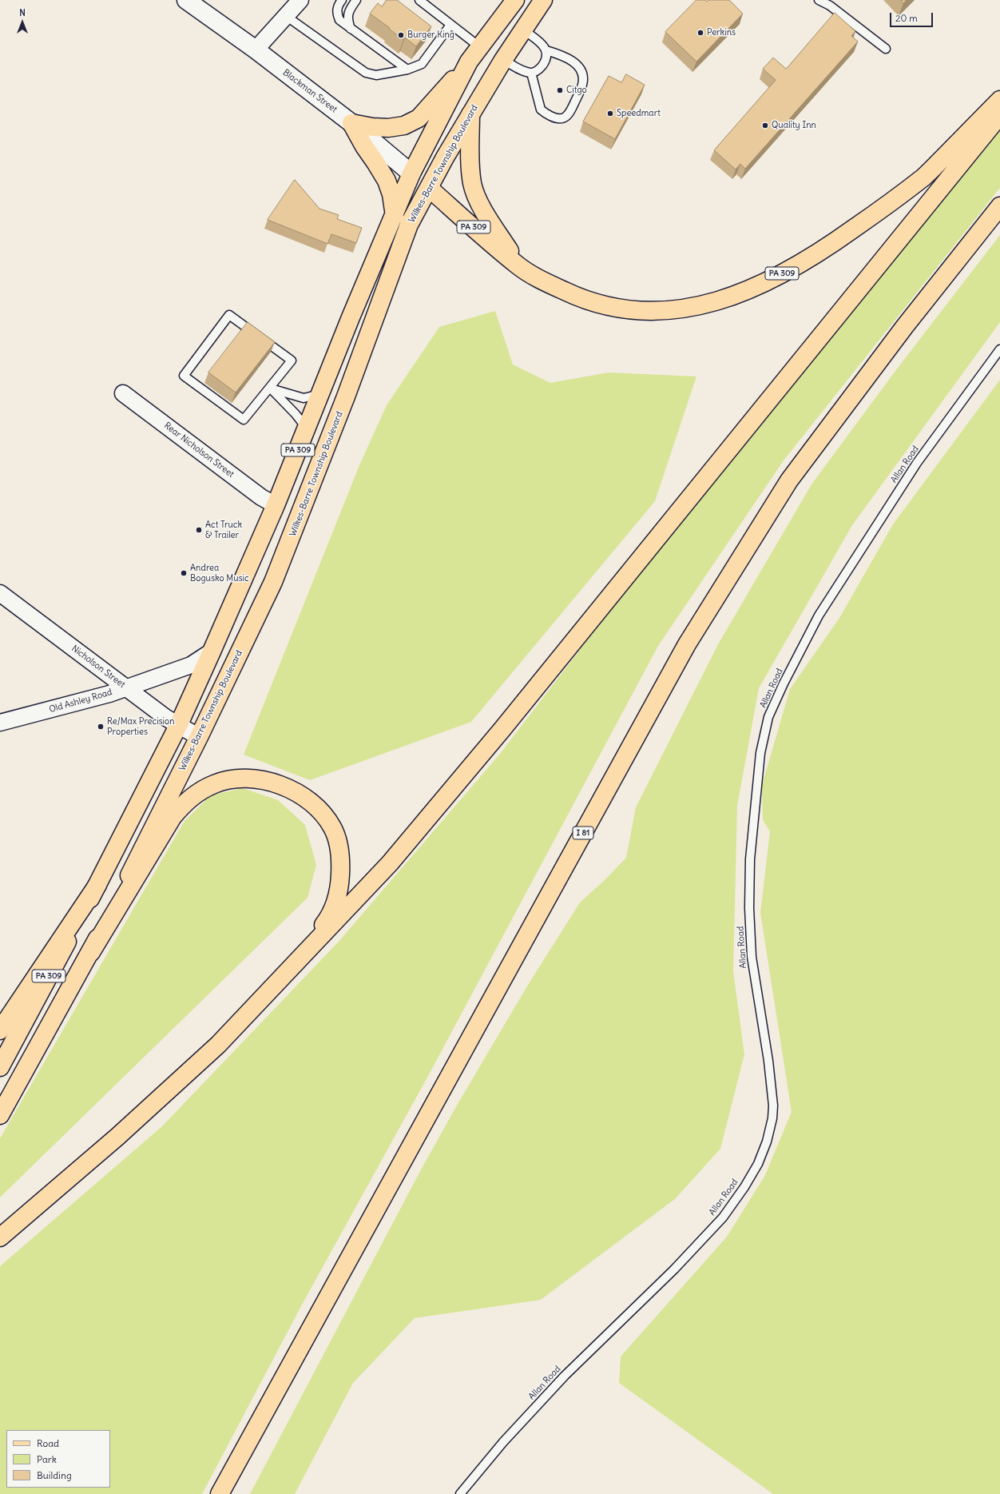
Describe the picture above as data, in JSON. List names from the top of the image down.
{
  "streets": {
    "main road": [
      "Blackman Street",
      "Wilkes-Barre Township Boulevard",
      "PA 309",
      "I 81"
    ],
    "street": ["Rear Nicholson Street", "Nicholson Street", "Old Ashley Road"],
    "lane": ["Allan Road"]
  },
  "crossings": [
    ["Blackman Street", "Wilkes-Barre Township Boulevard"],
    ["Blackman Street", "PA 309"],
    ["Wilkes-Barre Township Boulevard", "PA 309"],
    ["Wilkes-Barre Township Boulevard", "Rear Nicholson Street"],
    ["Wilkes-Barre Township Boulevard", "Nicholson Street"],
    ["Wilkes-Barre Township Boulevard", "Old Ashley Road"],
    ["Nicholson Street", "Old Ashley Road"]
  ],
  "places": [
    "Perkins",
    "Burger King",
    "Citgo",
    "Speedmart",
    "Quality Inn",
    "Act Truck & Trailer",
    "Andrea Bogusko Music",
    "Re/Max Precision Properties"
  ],
  "legend": ["Road", "Park", "Building"],
  "scale_bar": "20 m",
  "north": "top"
}
